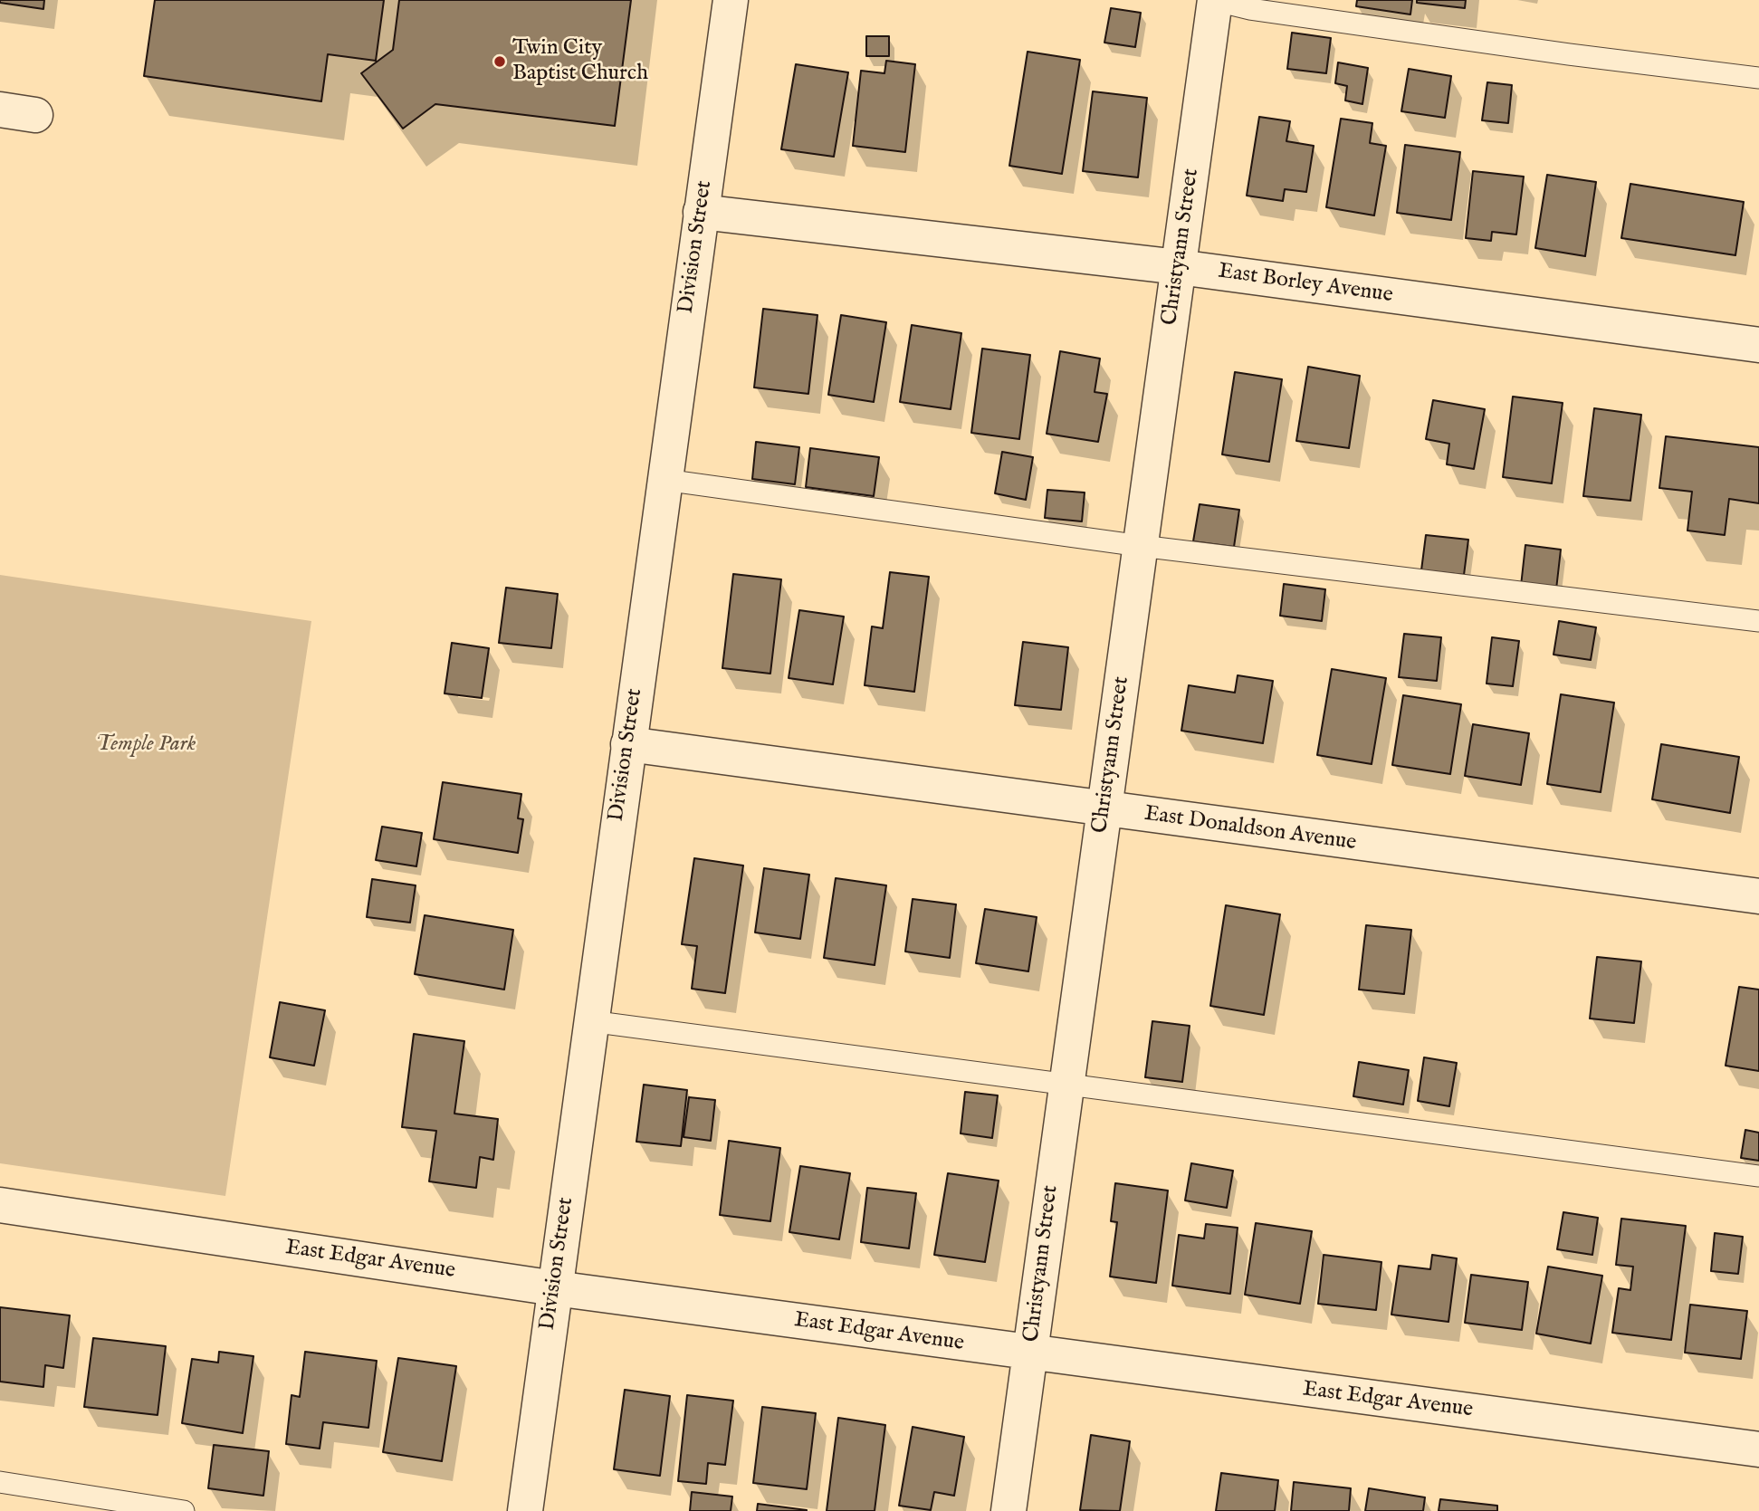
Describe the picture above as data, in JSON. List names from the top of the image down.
{
  "streets": {
    "street": [
      "Division Street",
      "Christyann Street",
      "East Borley Avenue",
      "East Donaldson Avenue",
      "East Edgar Avenue"
    ]
  },
  "crossings": [
    ["Division Street", "East Borley Avenue"],
    ["Division Street", "East Donaldson Avenue"],
    ["Division Street", "East Edgar Avenue"],
    ["Christyann Street", "East Borley Avenue"],
    ["Christyann Street", "East Donaldson Avenue"],
    ["Christyann Street", "East Edgar Avenue"]
  ],
  "parks": ["Temple Park"],
  "places": ["Twin City Baptist Church"]
}
